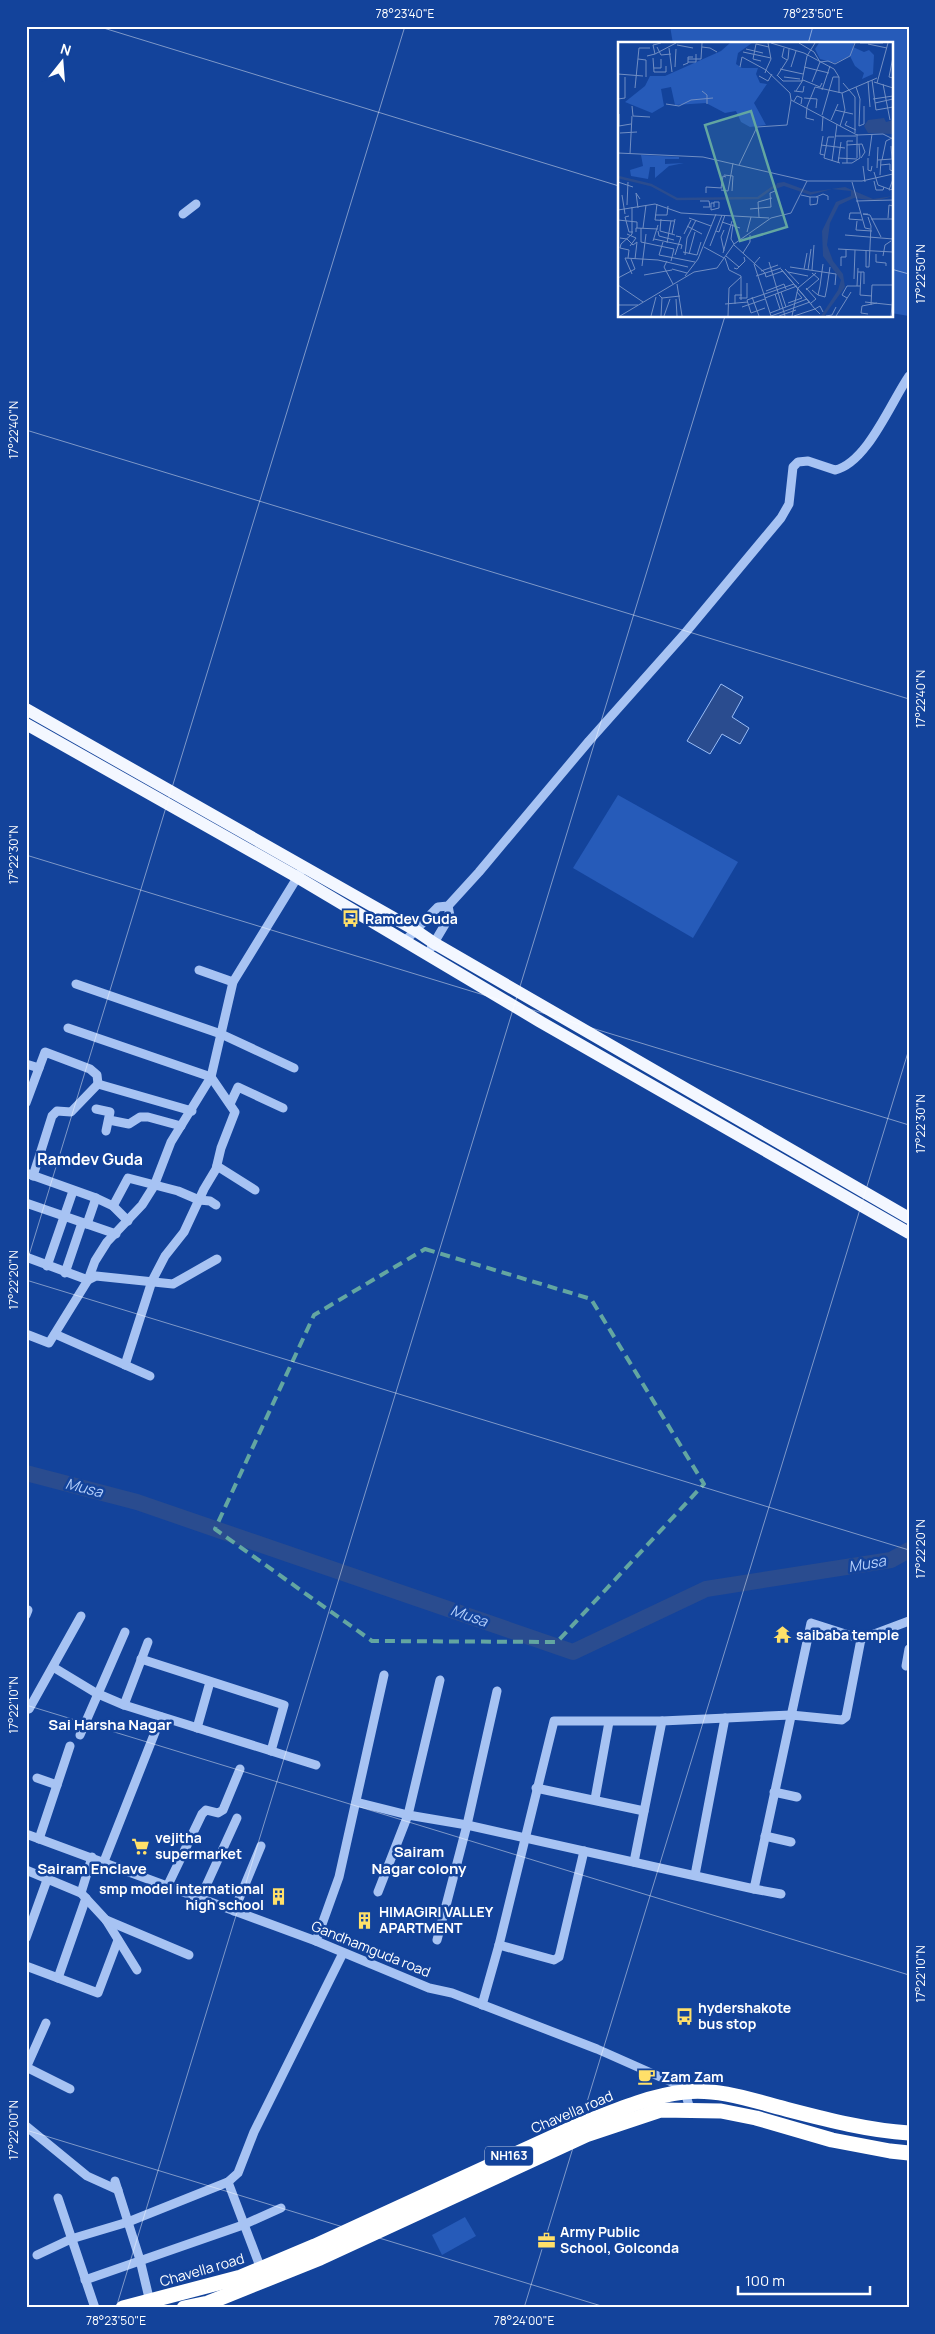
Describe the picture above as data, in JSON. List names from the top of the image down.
{
  "streets": {
    "highway": ["Chavella road", "NH163"],
    "street": ["Gandhamguda road"]
  },
  "crossings": [
    ["Gandhamguda road", "Chavella road"]
  ],
  "districts": [
    "Ramdev Guda",
    "Sai Harsha Nagar",
    "Sairam Nagar colony",
    "Sairam Enclave"
  ],
  "water": ["Musa"],
  "places": {
    "bus stop": ["Ramdev Guda", "hydershakote bus stop"],
    "temple": ["saibaba temple"],
    "supermarket": ["vejitha supermarket"],
    "building": ["smp model international high school", "HIMAGIRI VALLEY APARTMENT"],
    "cafe": ["Zam Zam"],
    "office": ["Army Public School, Golconda"]
  },
  "scale_bar": "100 m",
  "north": "top",
  "coordinates": [
    "78°23'40\"E",
    "78°23'50\"E",
    "17°22'50\"N",
    "17°22'40\"N",
    "17°22'30\"N",
    "17°22'20\"N",
    "17°22'10\"N",
    "17°22'00\"N",
    "78°24'00\"E"
  ]
}
